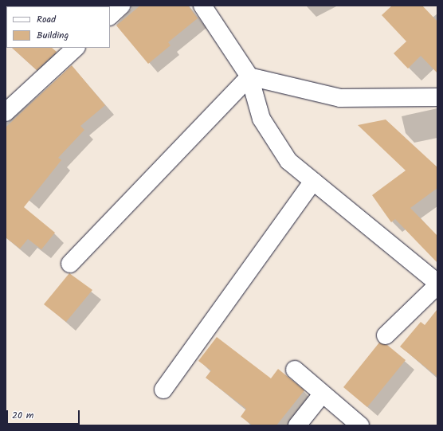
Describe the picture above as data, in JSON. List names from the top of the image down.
{
  "legend": ["Road", "Building"],
  "scale_bar": "20 m"
}
